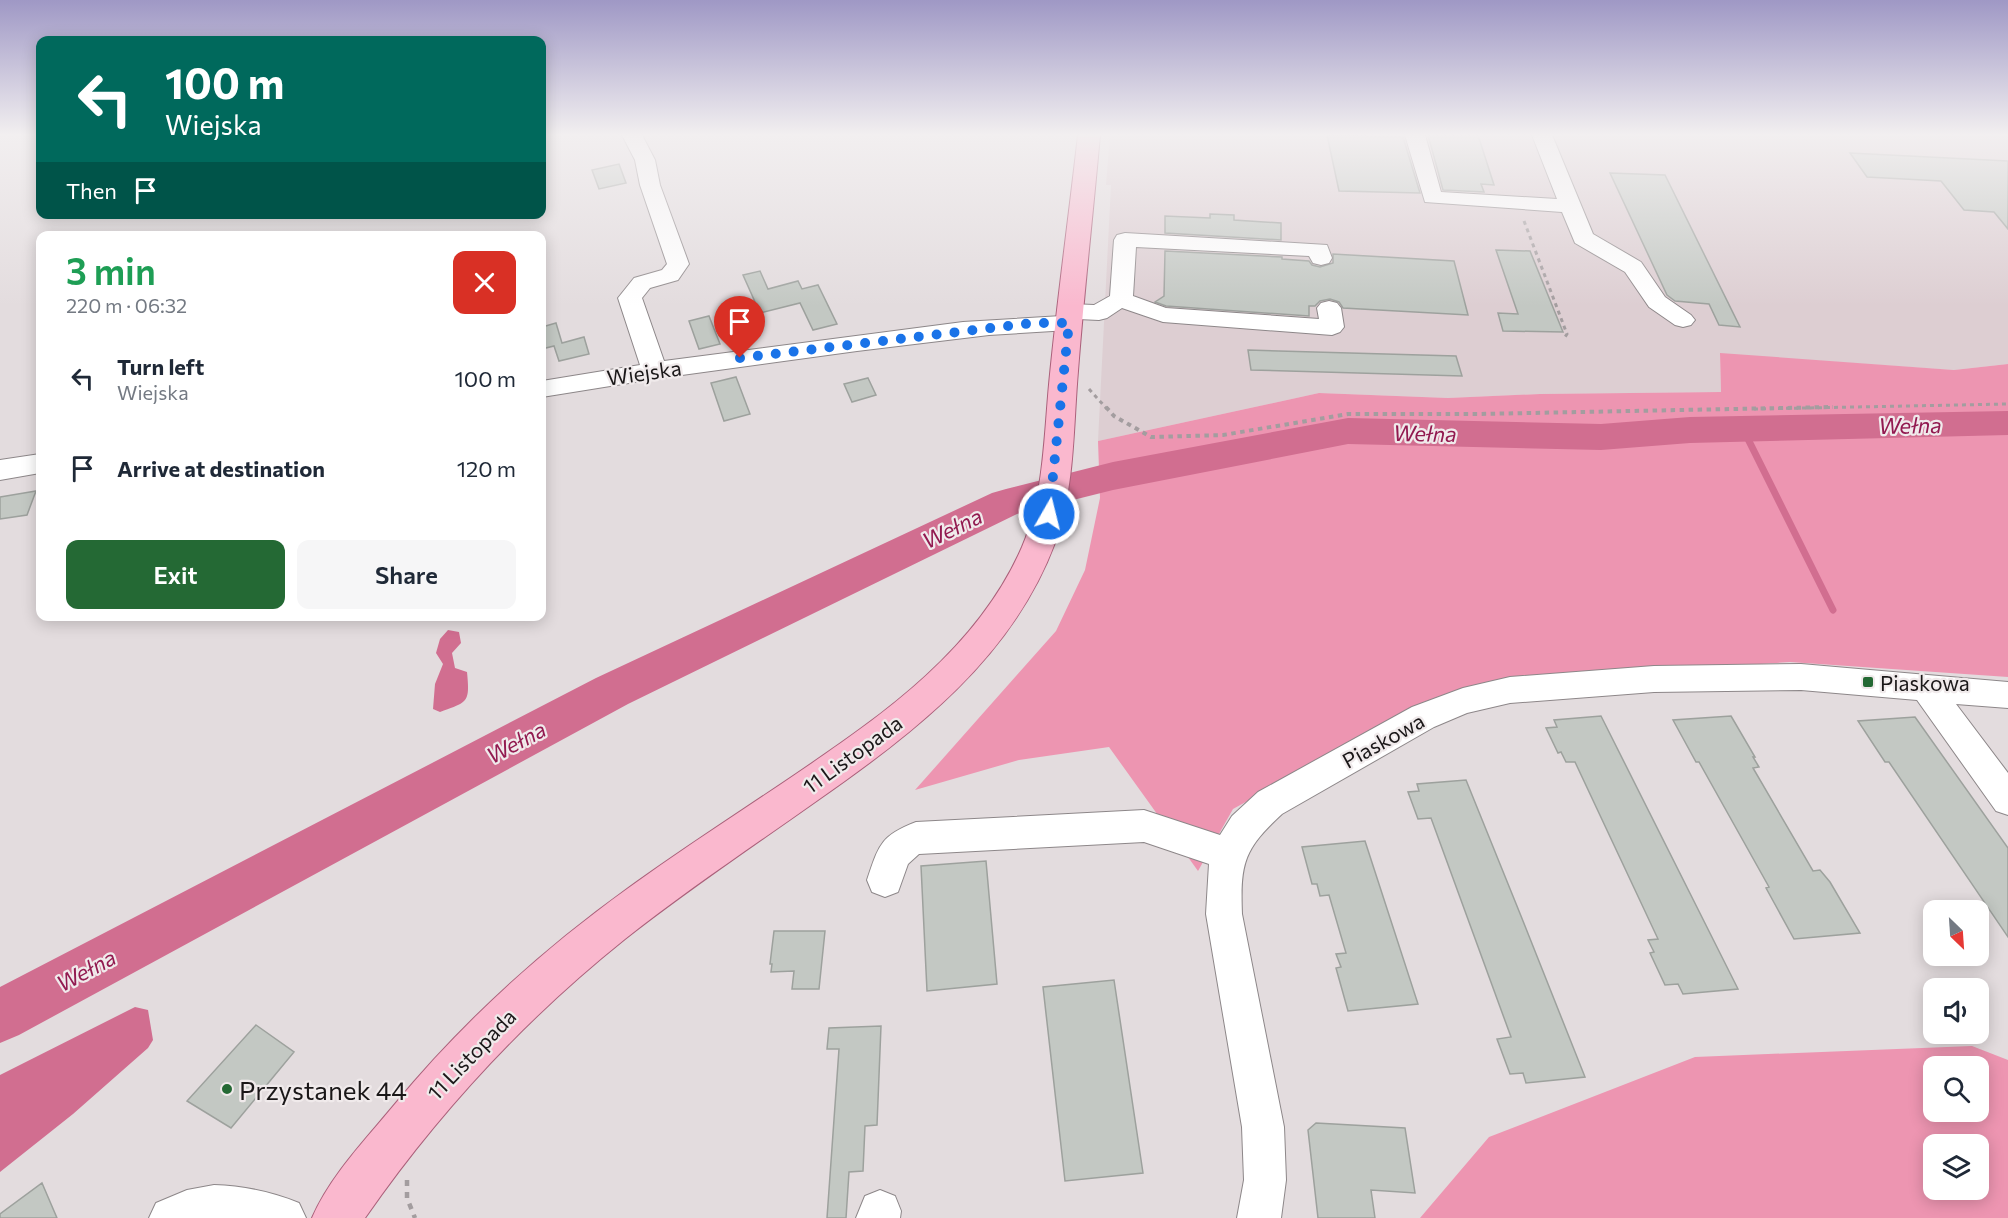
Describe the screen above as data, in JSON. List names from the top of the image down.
{
  "streets": {
    "main road": ["11 Listopada"],
    "street": ["Wiejska", "Piaskowa"]
  },
  "crossings": [
    ["Wiejska", "11 Listopada"]
  ],
  "water": ["Wełna"],
  "places": {
    "transit": ["Piaskowa"],
    "other": ["Przystanek 44"]
  },
  "north": "bottom right",
  "page": {
    "turn": ["100 m", "Wiejska"],
    "then": "Then",
    "heading": ["3 min", "220 m · 06:32"],
    "list": [
      {
        "name": "Turn left",
        "note": "Wiejska",
        "value": "100 m"
      },
      {
        "name": "Arrive at destination",
        "value": "120 m"
      }
    ],
    "buttons": ["Exit", "Share"]
  }
}
